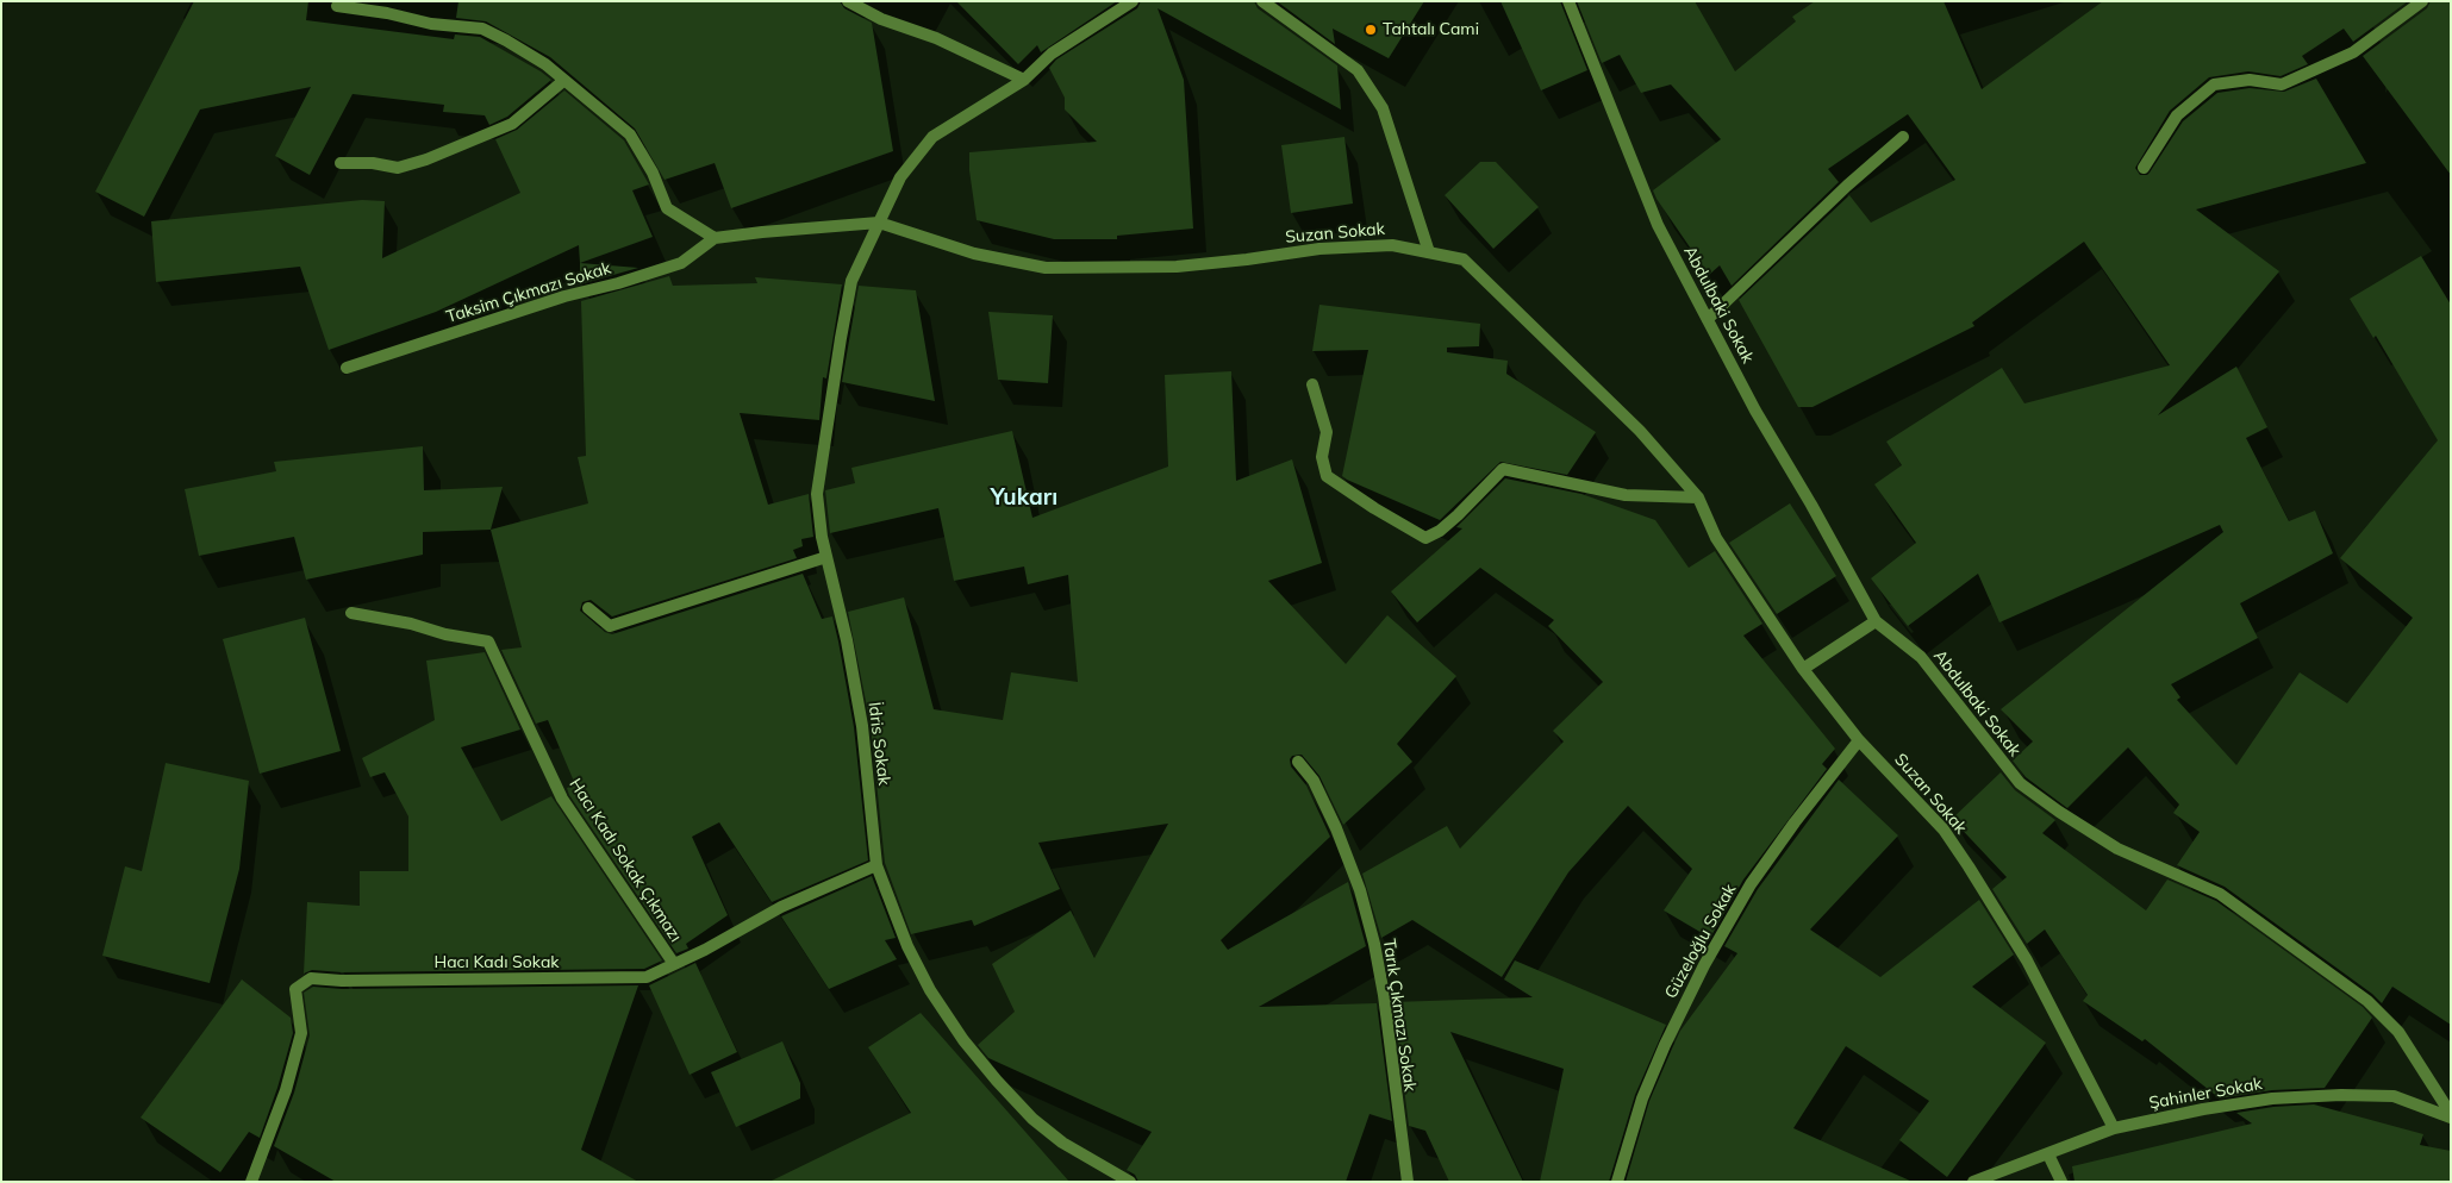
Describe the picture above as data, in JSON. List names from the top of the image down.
{
  "streets": {
    "street": [
      "Suzan Sokak",
      "Taksim Çıkmazı Sokak",
      "Abdulbaki Sokak",
      "İdris Sokak",
      "Hacı Kadı Sokak Çıkmazı",
      "Güzeloğlu Sokak",
      "Hacı Kadı Sokak",
      "Tarık Çıkmazı Sokak",
      "Şahinler Sokak"
    ]
  },
  "crossings": [
    ["Suzan Sokak", "Taksim Çıkmazı Sokak"],
    ["Suzan Sokak", "İdris Sokak"],
    ["Suzan Sokak", "Güzeloğlu Sokak"],
    ["Suzan Sokak", "Şahinler Sokak"],
    ["Taksim Çıkmazı Sokak", "İdris Sokak"],
    ["Abdulbaki Sokak", "Şahinler Sokak"],
    ["İdris Sokak", "Hacı Kadı Sokak"],
    ["Hacı Kadı Sokak Çıkmazı", "Hacı Kadı Sokak"]
  ],
  "districts": ["Yukarı"],
  "places": ["Tahtalı Cami"]
}
